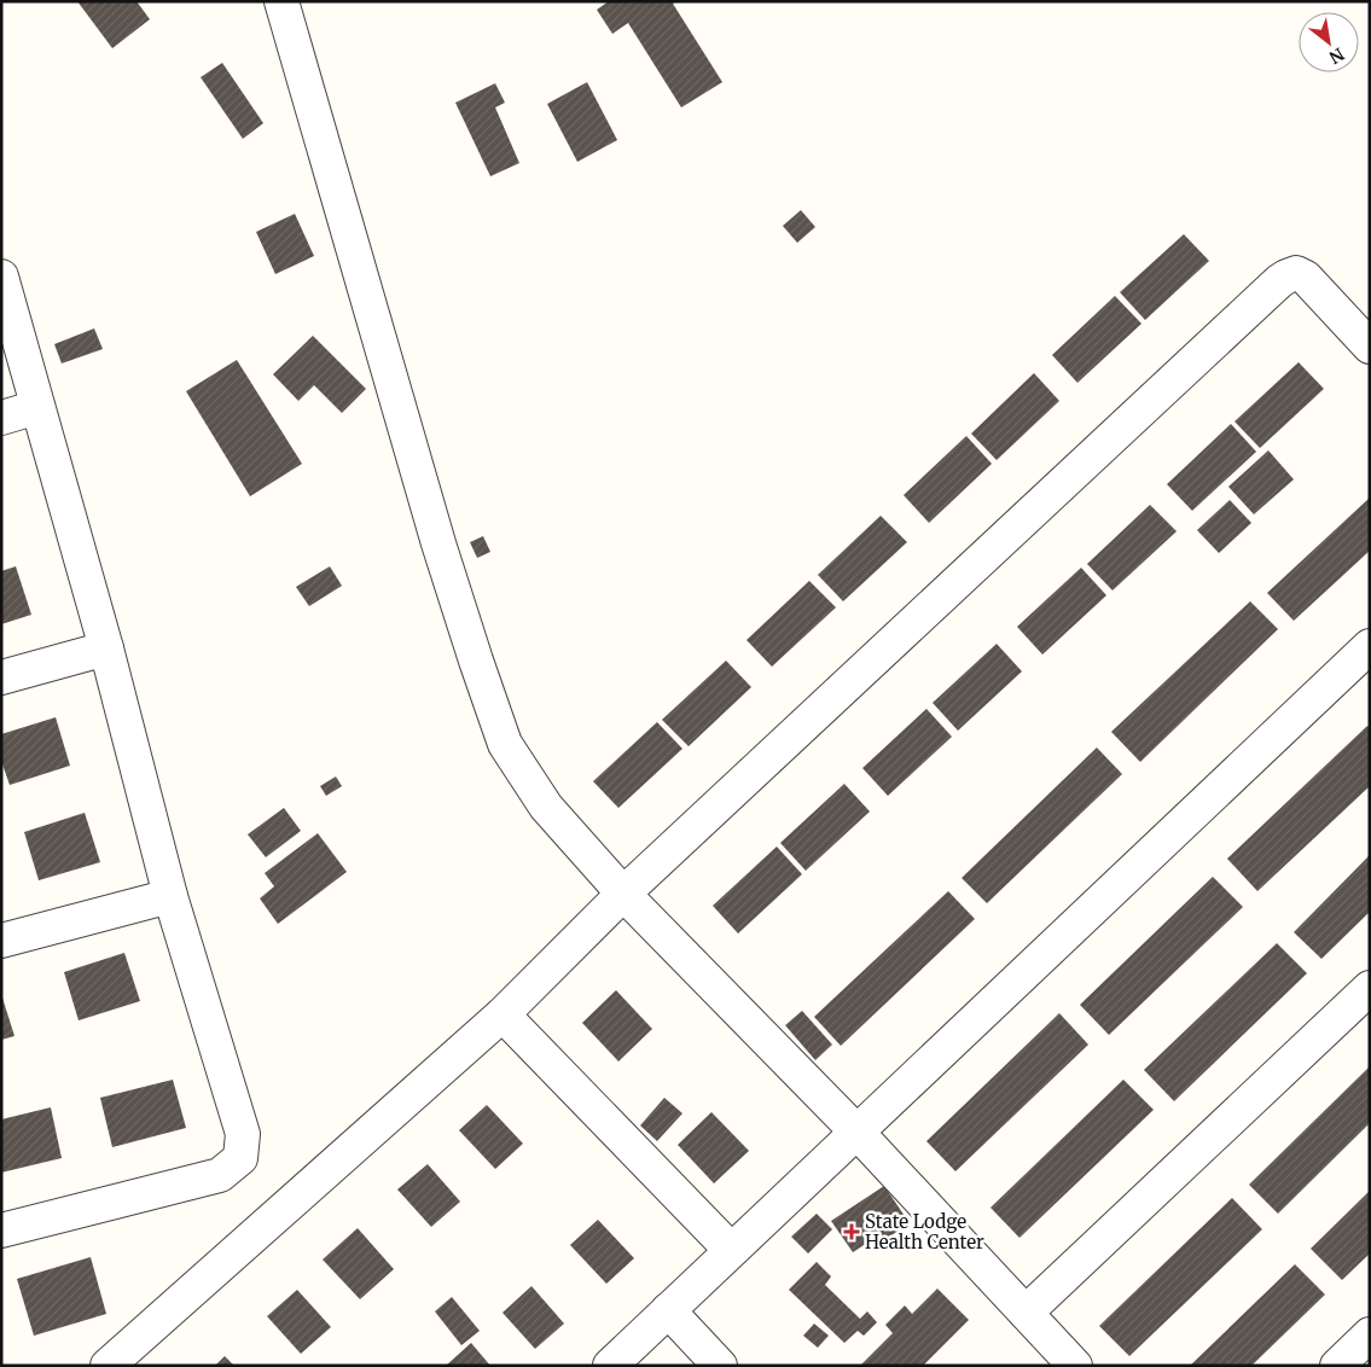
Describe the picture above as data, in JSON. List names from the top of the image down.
{
  "places": {
    "health": ["State Lodge Health Center"]
  },
  "north": "bottom right"
}
